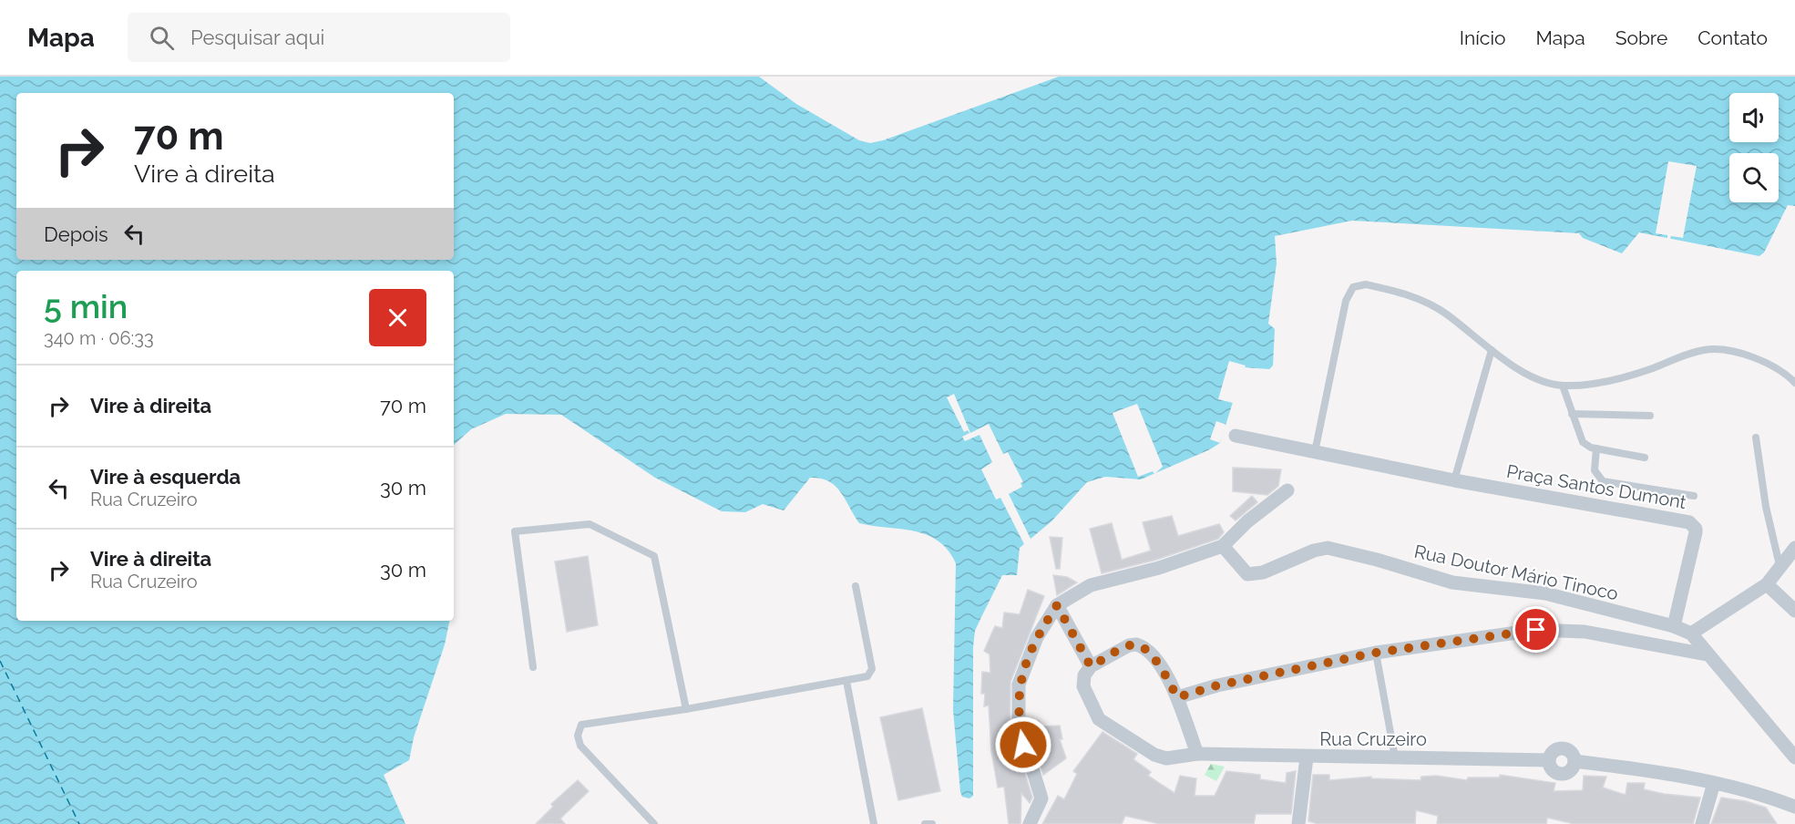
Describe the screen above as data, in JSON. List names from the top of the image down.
{
  "streets": {
    "street": ["Praça Santos Dumont", "Rua Doutor Mário Tinoco", "Rua Cruzeiro"]
  },
  "crossings": [
    ["Praça Santos Dumont", "Rua Doutor Mário Tinoco"]
  ],
  "page": {
    "header": "Mapa",
    "search": "Pesquisar aqui",
    "nav": [
      "Início",
      "Mapa",
      "Sobre",
      "Contato"
    ],
    "turn": ["70 m", "Vire à direita"],
    "then": "Depois",
    "heading": ["5 min", "340 m · 06:33"],
    "list": [
      {
        "name": "Vire à direita",
        "value": "70 m"
      },
      {
        "name": "Vire à esquerda",
        "note": "Rua Cruzeiro",
        "value": "30 m"
      },
      {
        "name": "Vire à direita",
        "note": "Rua Cruzeiro",
        "value": "30 m"
      }
    ]
  }
}
